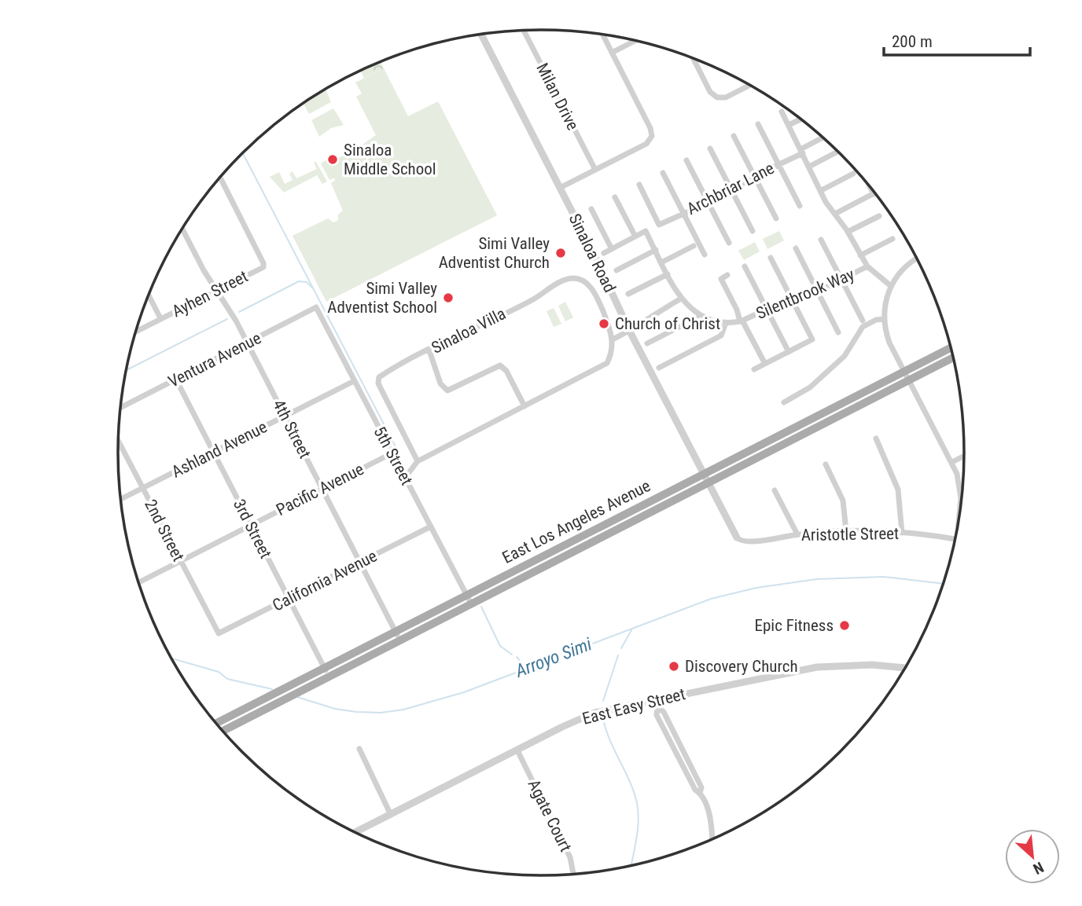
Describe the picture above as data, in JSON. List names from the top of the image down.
{
  "streets": {
    "main road": ["East Los Angeles Avenue"],
    "street": [
      "Milan Drive",
      "Archbriar Lane",
      "Sinaloa Road",
      "Ayhen Street",
      "Silentbrook Way",
      "Sinaloa Villa",
      "Ventura Avenue",
      "4th Street",
      "Ashland Avenue",
      "5th Street",
      "Pacific Avenue",
      "3rd Street",
      "2nd Street",
      "Aristotle Street",
      "California Avenue",
      "East Easy Street",
      "Agate Court"
    ]
  },
  "crossings": [
    ["Sinaloa Road", "East Los Angeles Avenue"],
    ["Sinaloa Road", "Aristotle Street"],
    ["Ayhen Street", "4th Street"],
    ["Ventura Avenue", "4th Street"],
    ["Ventura Avenue", "5th Street"],
    ["Ventura Avenue", "3rd Street"],
    ["4th Street", "Ashland Avenue"],
    ["4th Street", "Pacific Avenue"],
    ["4th Street", "East Los Angeles Avenue"],
    ["4th Street", "California Avenue"],
    ["Ashland Avenue", "5th Street"],
    ["Ashland Avenue", "3rd Street"],
    ["Ashland Avenue", "2nd Street"],
    ["5th Street", "Pacific Avenue"],
    ["5th Street", "East Los Angeles Avenue"],
    ["5th Street", "California Avenue"],
    ["Pacific Avenue", "3rd Street"],
    ["Pacific Avenue", "2nd Street"],
    ["East Los Angeles Avenue", "3rd Street"],
    ["3rd Street", "California Avenue"],
    ["2nd Street", "California Avenue"],
    ["East Easy Street", "Agate Court"]
  ],
  "water": ["Arroyo Simi"],
  "places": [
    "Sinaloa Middle School",
    "Simi Valley Adventist Church",
    "Simi Valley Adventist School",
    "Church of Christ",
    "Epic Fitness",
    "Discovery Church"
  ],
  "scale_bar": "200 m",
  "north": "bottom right"
}
